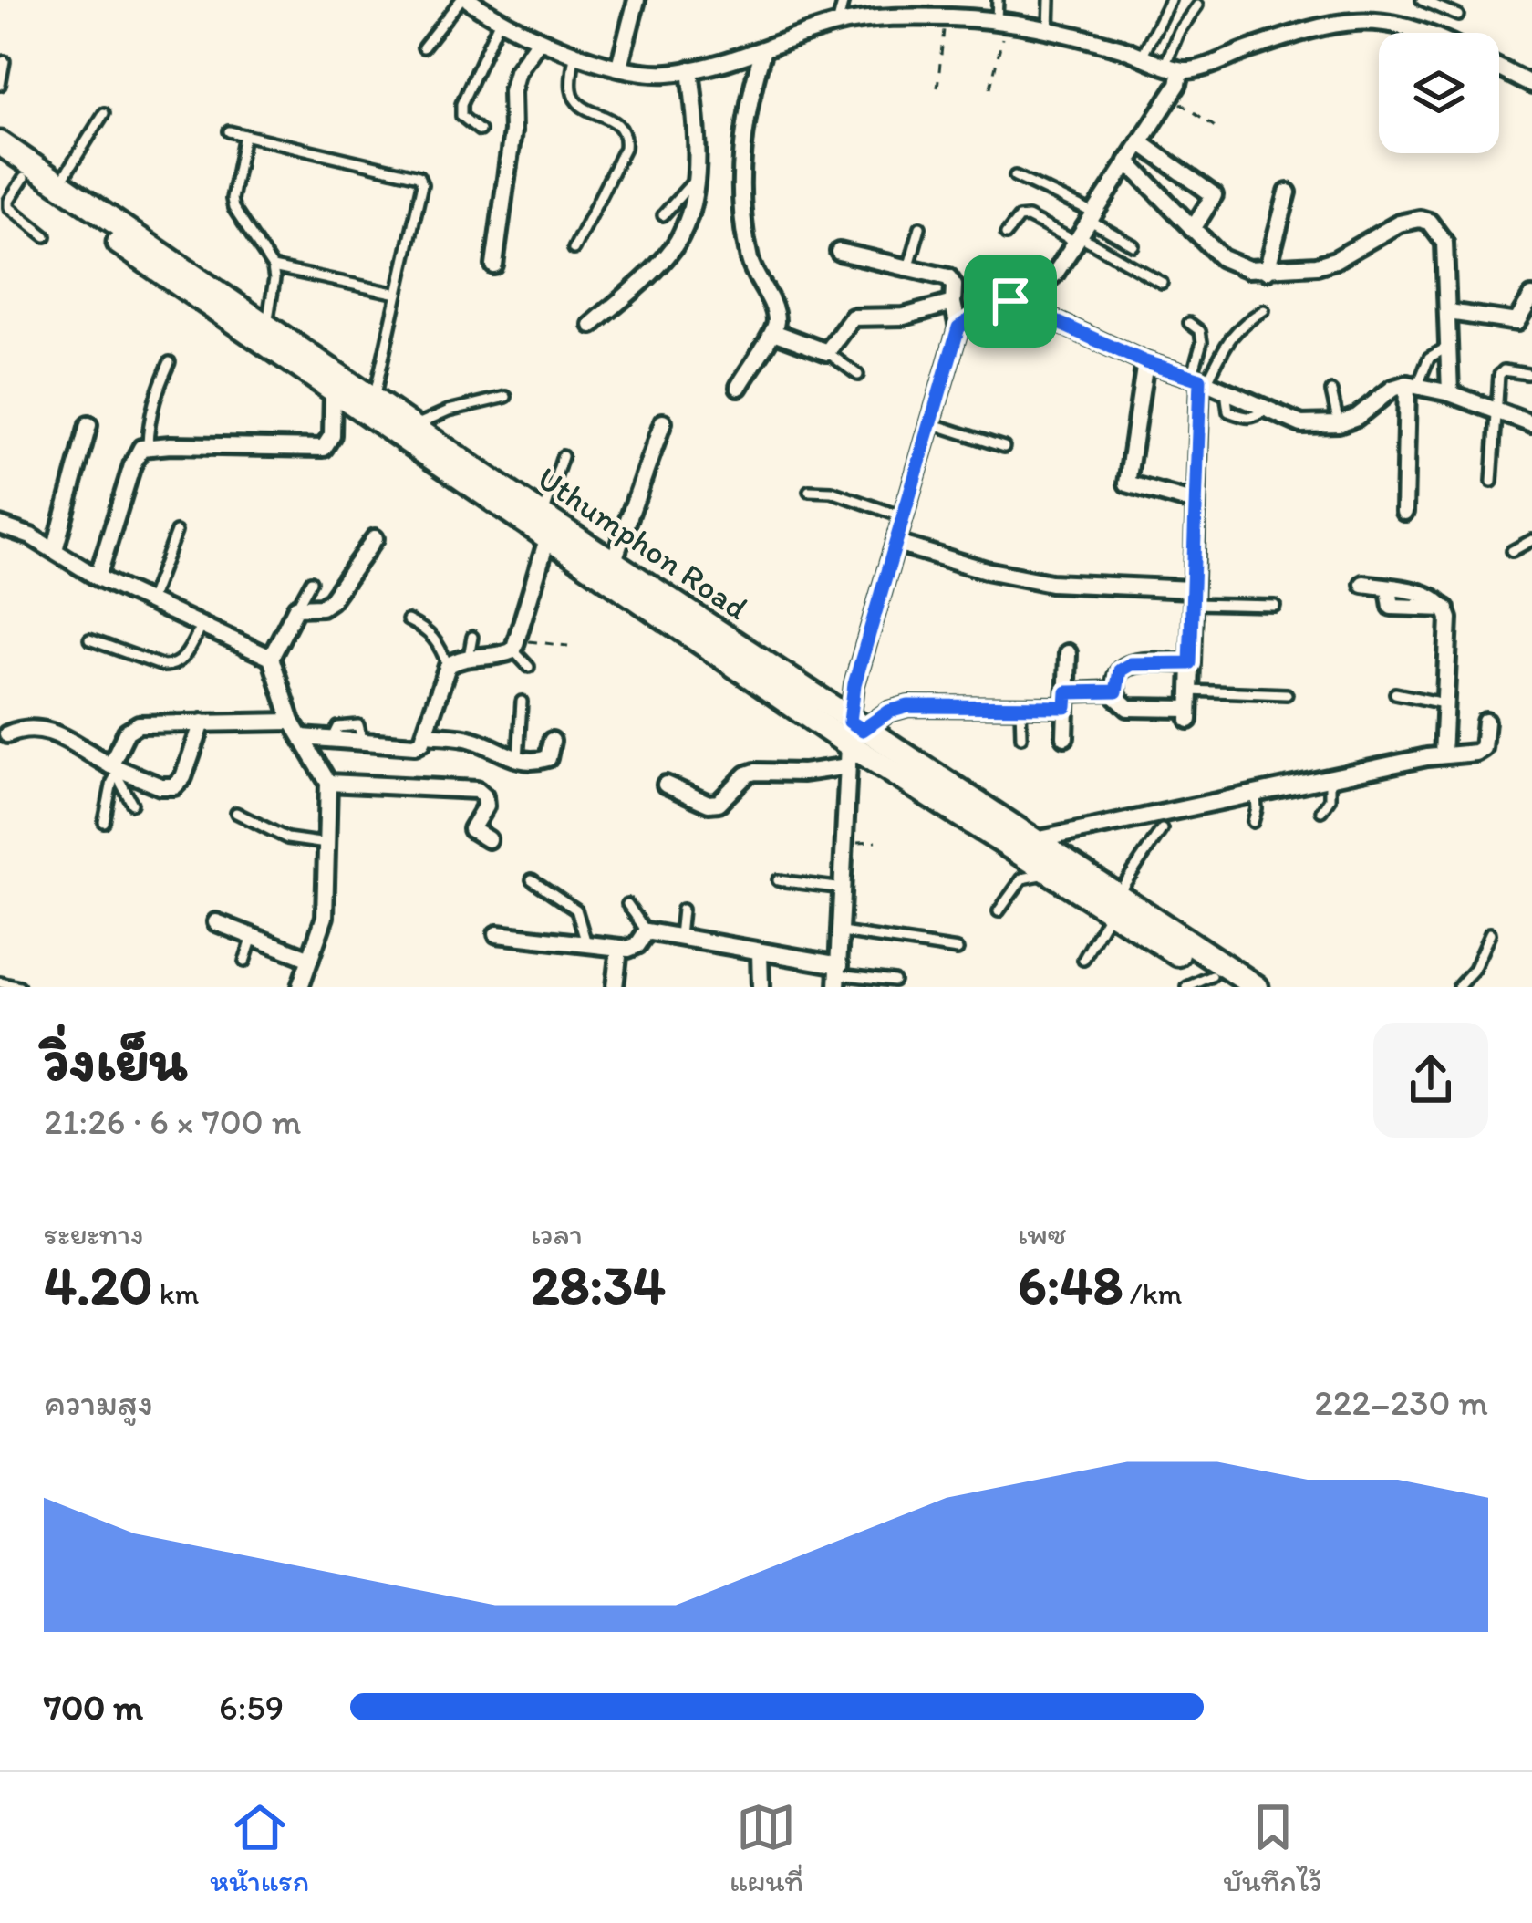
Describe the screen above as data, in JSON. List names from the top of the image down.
{
  "streets": {
    "street": ["Uthumphon Road"]
  },
  "page": {
    "heading": ["วิ่งเย็น", "21:26 · 6 × 700 m"],
    "stats": [
      ["ระยะทาง", "4.20 km"],
      ["เวลา", "28:34"],
      ["เพซ", "6:48 /km"]
    ],
    "chart": ["ความสูง", "222–230 m"],
    "list": [
      {
        "name": "700 m",
        "note": "6:59"
      }
    ],
    "tabs": ["หน้าแรก", "แผนที่", "บันทึกไว้"]
  }
}
